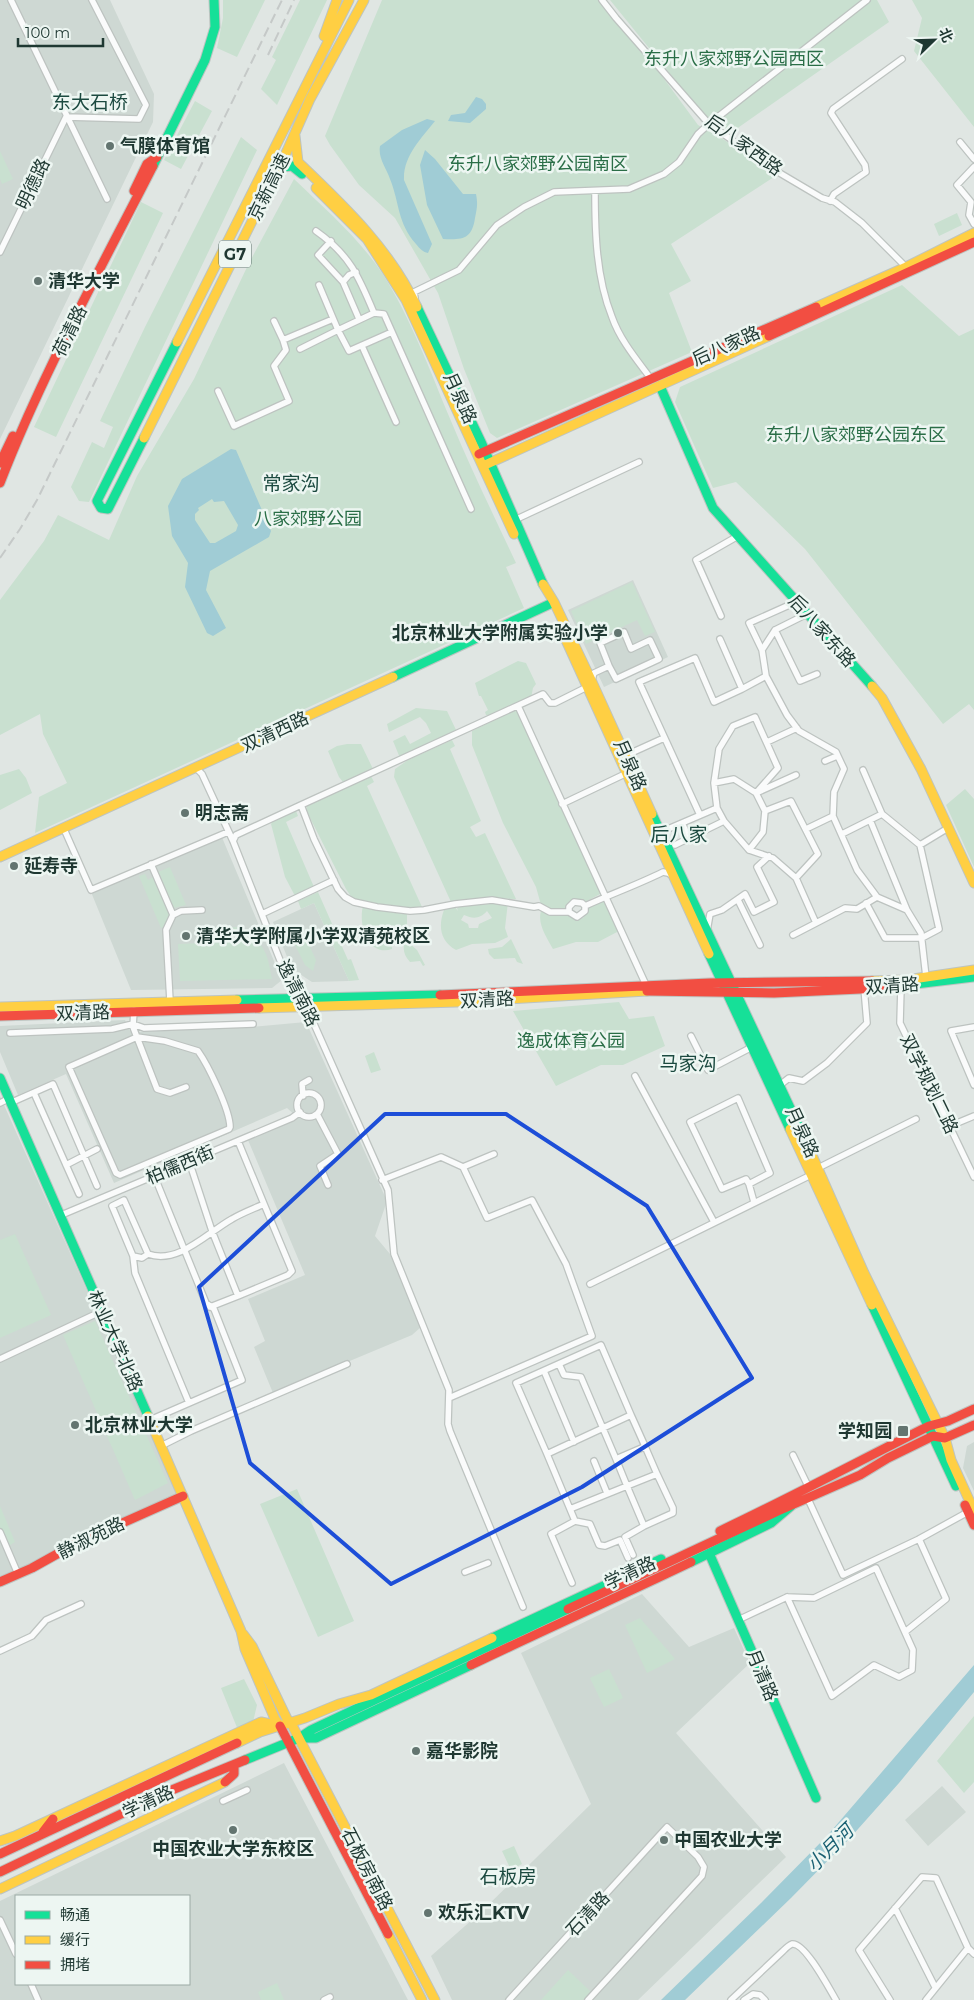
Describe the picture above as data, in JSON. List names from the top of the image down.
{
  "streets": {
    "main road": [
      "京新高速",
      "G7",
      "荷清路",
      "后八家路",
      "月泉路",
      "后八家东路",
      "双清西路",
      "双清路",
      "林业大学北路",
      "静淑苑路",
      "学清路",
      "月清路",
      "石板房南路"
    ],
    "street": [
      "后八家西路",
      "明德路",
      "逸清南路",
      "双学规划二路",
      "柏儒西街",
      "石清路"
    ]
  },
  "crossings": [
    ["后八家西路", "后八家路"],
    ["京新高速", "月泉路"],
    ["后八家路", "月泉路"],
    ["后八家路", "后八家东路"],
    ["月泉路", "双清西路"],
    ["月泉路", "双清路"],
    ["月泉路", "学清路"],
    ["双清西路", "逸清南路"],
    ["双清路", "逸清南路"],
    ["双清路", "双学规划二路"],
    ["柏儒西街", "林业大学北路"],
    ["林业大学北路", "静淑苑路"],
    ["林业大学北路", "学清路"],
    ["林业大学北路", "石板房南路"],
    ["学清路", "月清路"],
    ["学清路", "石板房南路"]
  ],
  "districts": [
    "东大石桥",
    "常家沟",
    "后八家",
    "马家沟",
    "石板房"
  ],
  "water": ["小月河"],
  "parks": [
    "东升八家郊野公园西区",
    "东升八家郊野公园南区",
    "东升八家郊野公园东区",
    "八家郊野公园",
    "逸成体育公园"
  ],
  "places": {
    "other": [
      "气膜体育馆",
      "清华大学",
      "北京林业大学附属实验小学",
      "明志斋",
      "延寿寺",
      "清华大学附属小学双清苑校区",
      "北京林业大学",
      "嘉华影院",
      "中国农业大学东校区",
      "中国农业大学",
      "欢乐汇KTV"
    ],
    "transit": ["学知园"]
  },
  "legend": ["畅通", "缓行", "拥堵"],
  "scale_bar": "100 m",
  "north": "top right"
}
